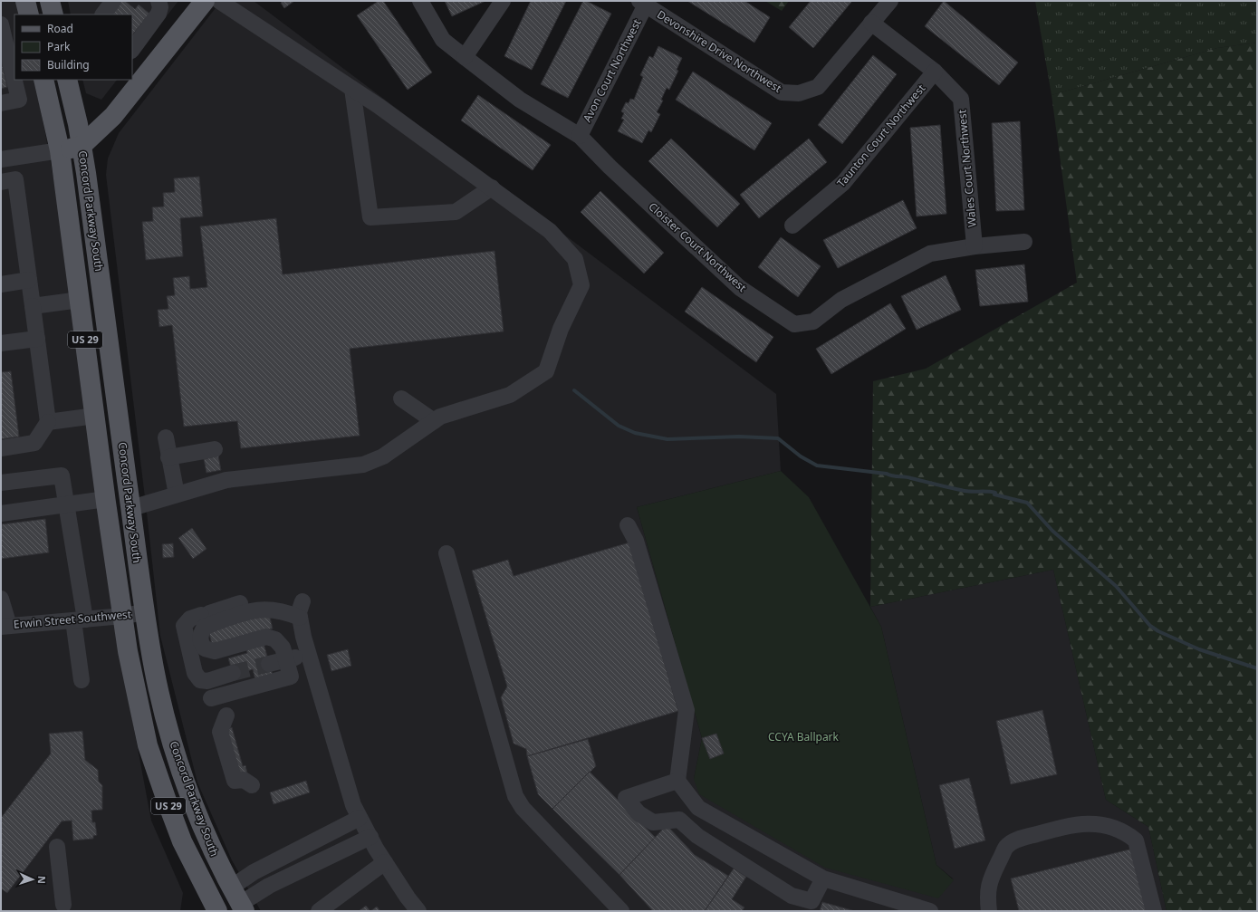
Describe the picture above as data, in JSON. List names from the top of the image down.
{
  "streets": {
    "main road": ["Concord Parkway South", "US 29"],
    "street": [
      "Devonshire Drive Northwest",
      "Avon Court Northwest",
      "Taunton Court Northwest",
      "Wales Court Northwest",
      "Cloister Court Northwest",
      "Erwin Street Southwest"
    ]
  },
  "crossings": [
    ["Devonshire Drive Northwest", "Avon Court Northwest"],
    ["Devonshire Drive Northwest", "Wales Court Northwest"],
    ["Avon Court Northwest", "Cloister Court Northwest"],
    ["Taunton Court Northwest", "Wales Court Northwest"],
    ["Wales Court Northwest", "Cloister Court Northwest"],
    ["Concord Parkway South", "Erwin Street Southwest"]
  ],
  "parks": ["CCYA Ballpark"],
  "legend": ["Road", "Park", "Building"],
  "north": "right"
}
